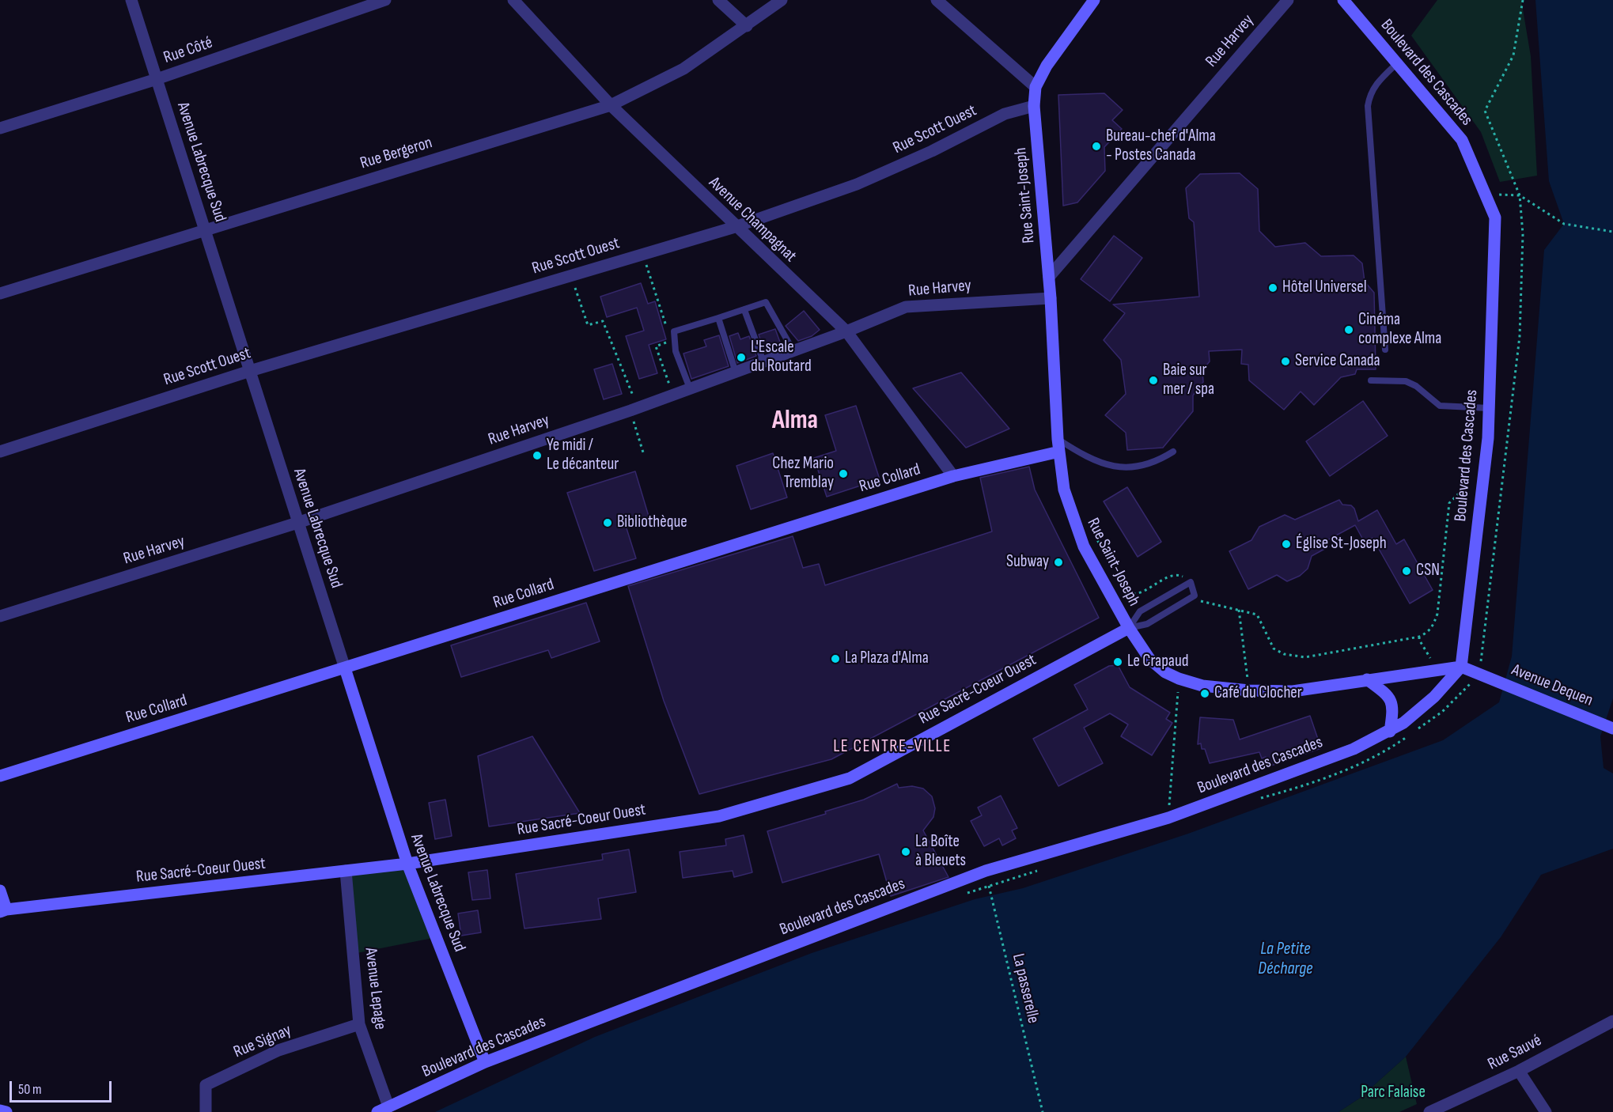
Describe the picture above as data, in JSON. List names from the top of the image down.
{
  "streets": {
    "street": [
      "Rue Harvey",
      "Rue Côté",
      "Boulevard des Cascades",
      "Rue Scott Ouest",
      "Rue Bergeron",
      "Avenue Labrecque Sud",
      "Rue Saint-Joseph",
      "Avenue Champagnat",
      "Rue Collard",
      "Avenue Dequen",
      "Rue Sacré-Coeur Ouest",
      "Avenue Lepage",
      "Rue Signay",
      "Rue Sauvé"
    ],
    "path": ["La passerelle"]
  },
  "crossings": [
    ["Rue Harvey", "Avenue Labrecque Sud"],
    ["Rue Harvey", "Rue Saint-Joseph"],
    ["Rue Harvey", "Avenue Champagnat"],
    ["Rue Côté", "Avenue Labrecque Sud"],
    ["Boulevard des Cascades", "Avenue Labrecque Sud"],
    ["Boulevard des Cascades", "Rue Saint-Joseph"],
    ["Boulevard des Cascades", "Avenue Lepage"],
    ["Boulevard des Cascades", "La passerelle"],
    ["Rue Scott Ouest", "Avenue Labrecque Sud"],
    ["Rue Scott Ouest", "Rue Saint-Joseph"],
    ["Rue Scott Ouest", "Avenue Champagnat"],
    ["Rue Bergeron", "Avenue Labrecque Sud"],
    ["Rue Bergeron", "Avenue Champagnat"],
    ["Avenue Labrecque Sud", "Rue Collard"],
    ["Avenue Labrecque Sud", "Rue Sacré-Coeur Ouest"],
    ["Rue Saint-Joseph", "Rue Collard"],
    ["Rue Saint-Joseph", "Avenue Dequen"],
    ["Rue Saint-Joseph", "Rue Sacré-Coeur Ouest"],
    ["Avenue Champagnat", "Rue Collard"],
    ["Rue Sacré-Coeur Ouest", "Avenue Lepage"],
    ["Avenue Lepage", "Rue Signay"]
  ],
  "districts": ["Alma", "LE CENTRE-VILLE"],
  "water": ["La Petite Décharge"],
  "parks": ["Parc Falaise"],
  "places": [
    "Bureau-chef d'Alma - Postes Canada",
    "Hôtel Universel",
    "Cinéma complexe Alma",
    "L'Escale du Routard",
    "Service Canada",
    "Baie sur mer / spa",
    "Ye midi / Le décanteur",
    "Chez Mario Tremblay",
    "Bibliothèque",
    "Église St-Joseph",
    "Subway",
    "CSN",
    "La Plaza d'Alma",
    "Le Crapaud",
    "Café du Clocher",
    "La Boîte à Bleuets"
  ],
  "scale_bar": "50 m"
}
